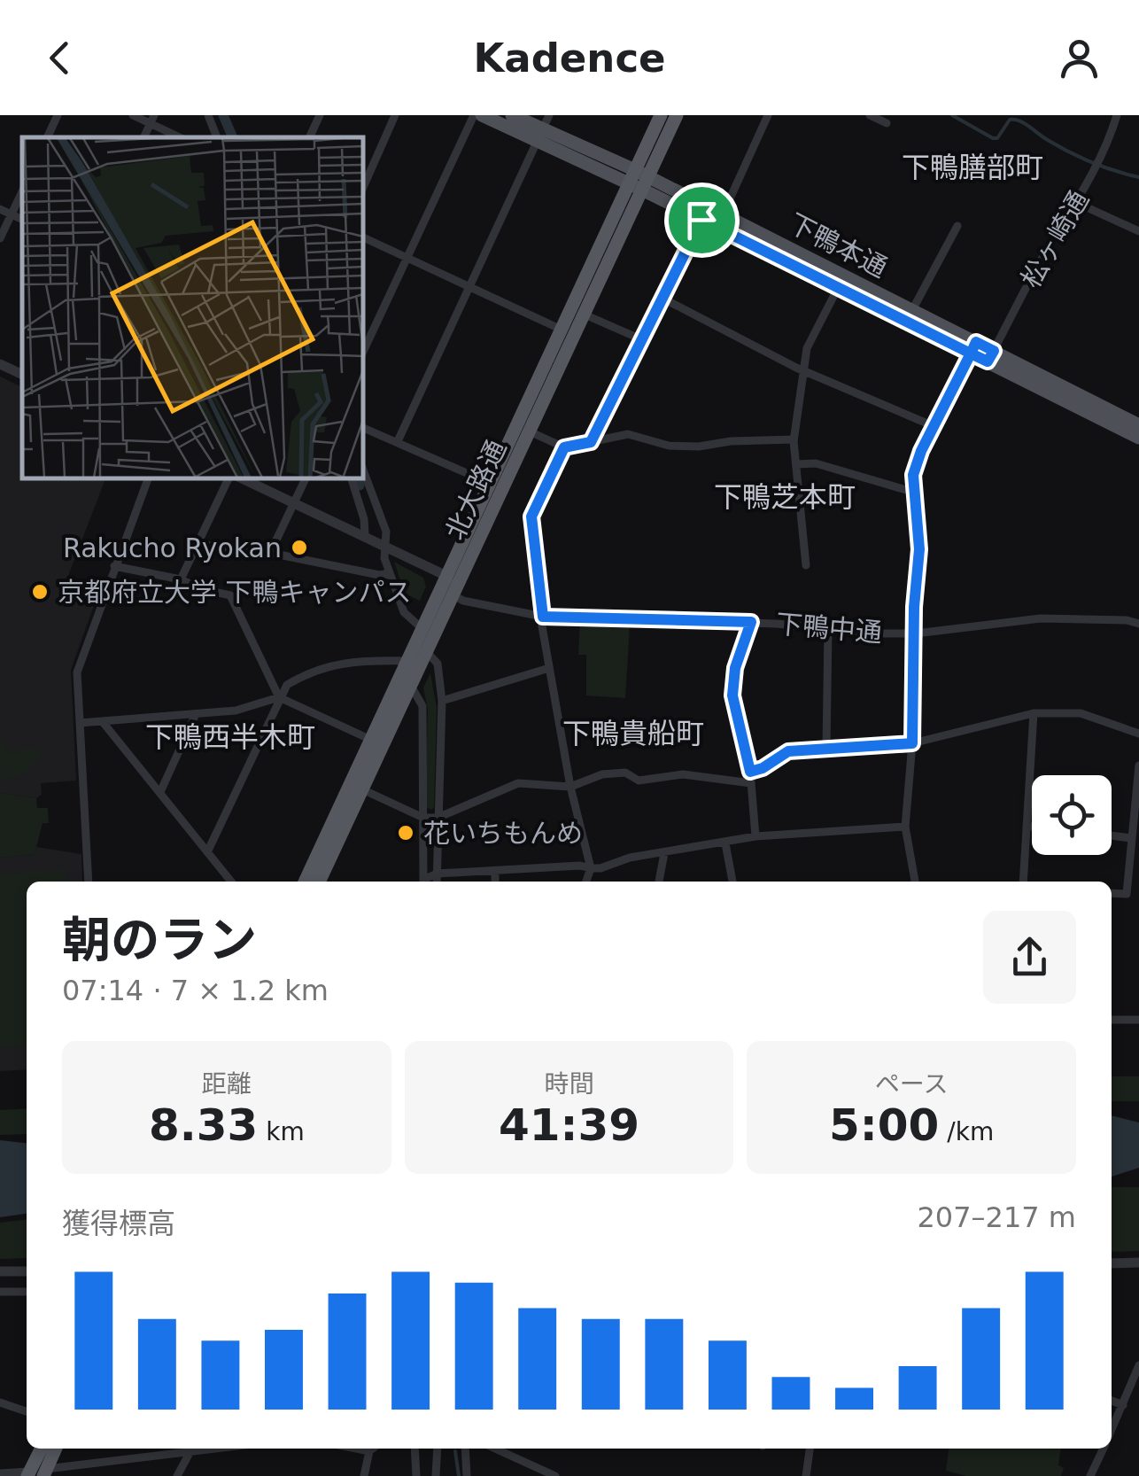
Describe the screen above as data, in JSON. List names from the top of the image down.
{
  "streets": {
    "highway": ["北大路通"],
    "main road": ["下鴨本通"],
    "street": ["松ヶ崎通", "下鴨中通"]
  },
  "crossings": [
    ["松ヶ崎通", "下鴨本通"],
    ["下鴨本通", "北大路通"],
    ["北大路通", "下鴨中通"]
  ],
  "districts": [
    "下鴨膳部町",
    "下鴨芝本町",
    "下鴨貴船町",
    "下鴨西半木町"
  ],
  "places": ["Rakucho Ryokan", "京都府立大学 下鴨キャンパス", "花いちもんめ"],
  "page": {
    "header": "Kadence",
    "heading": ["朝のラン", "07:14 · 7 × 1.2 km"],
    "stats": [
      ["距離", "8.33 km"],
      ["時間", "41:39"],
      ["ペース", "5:00 /km"]
    ],
    "chart": ["獲得標高", "207–217 m"]
  }
}
